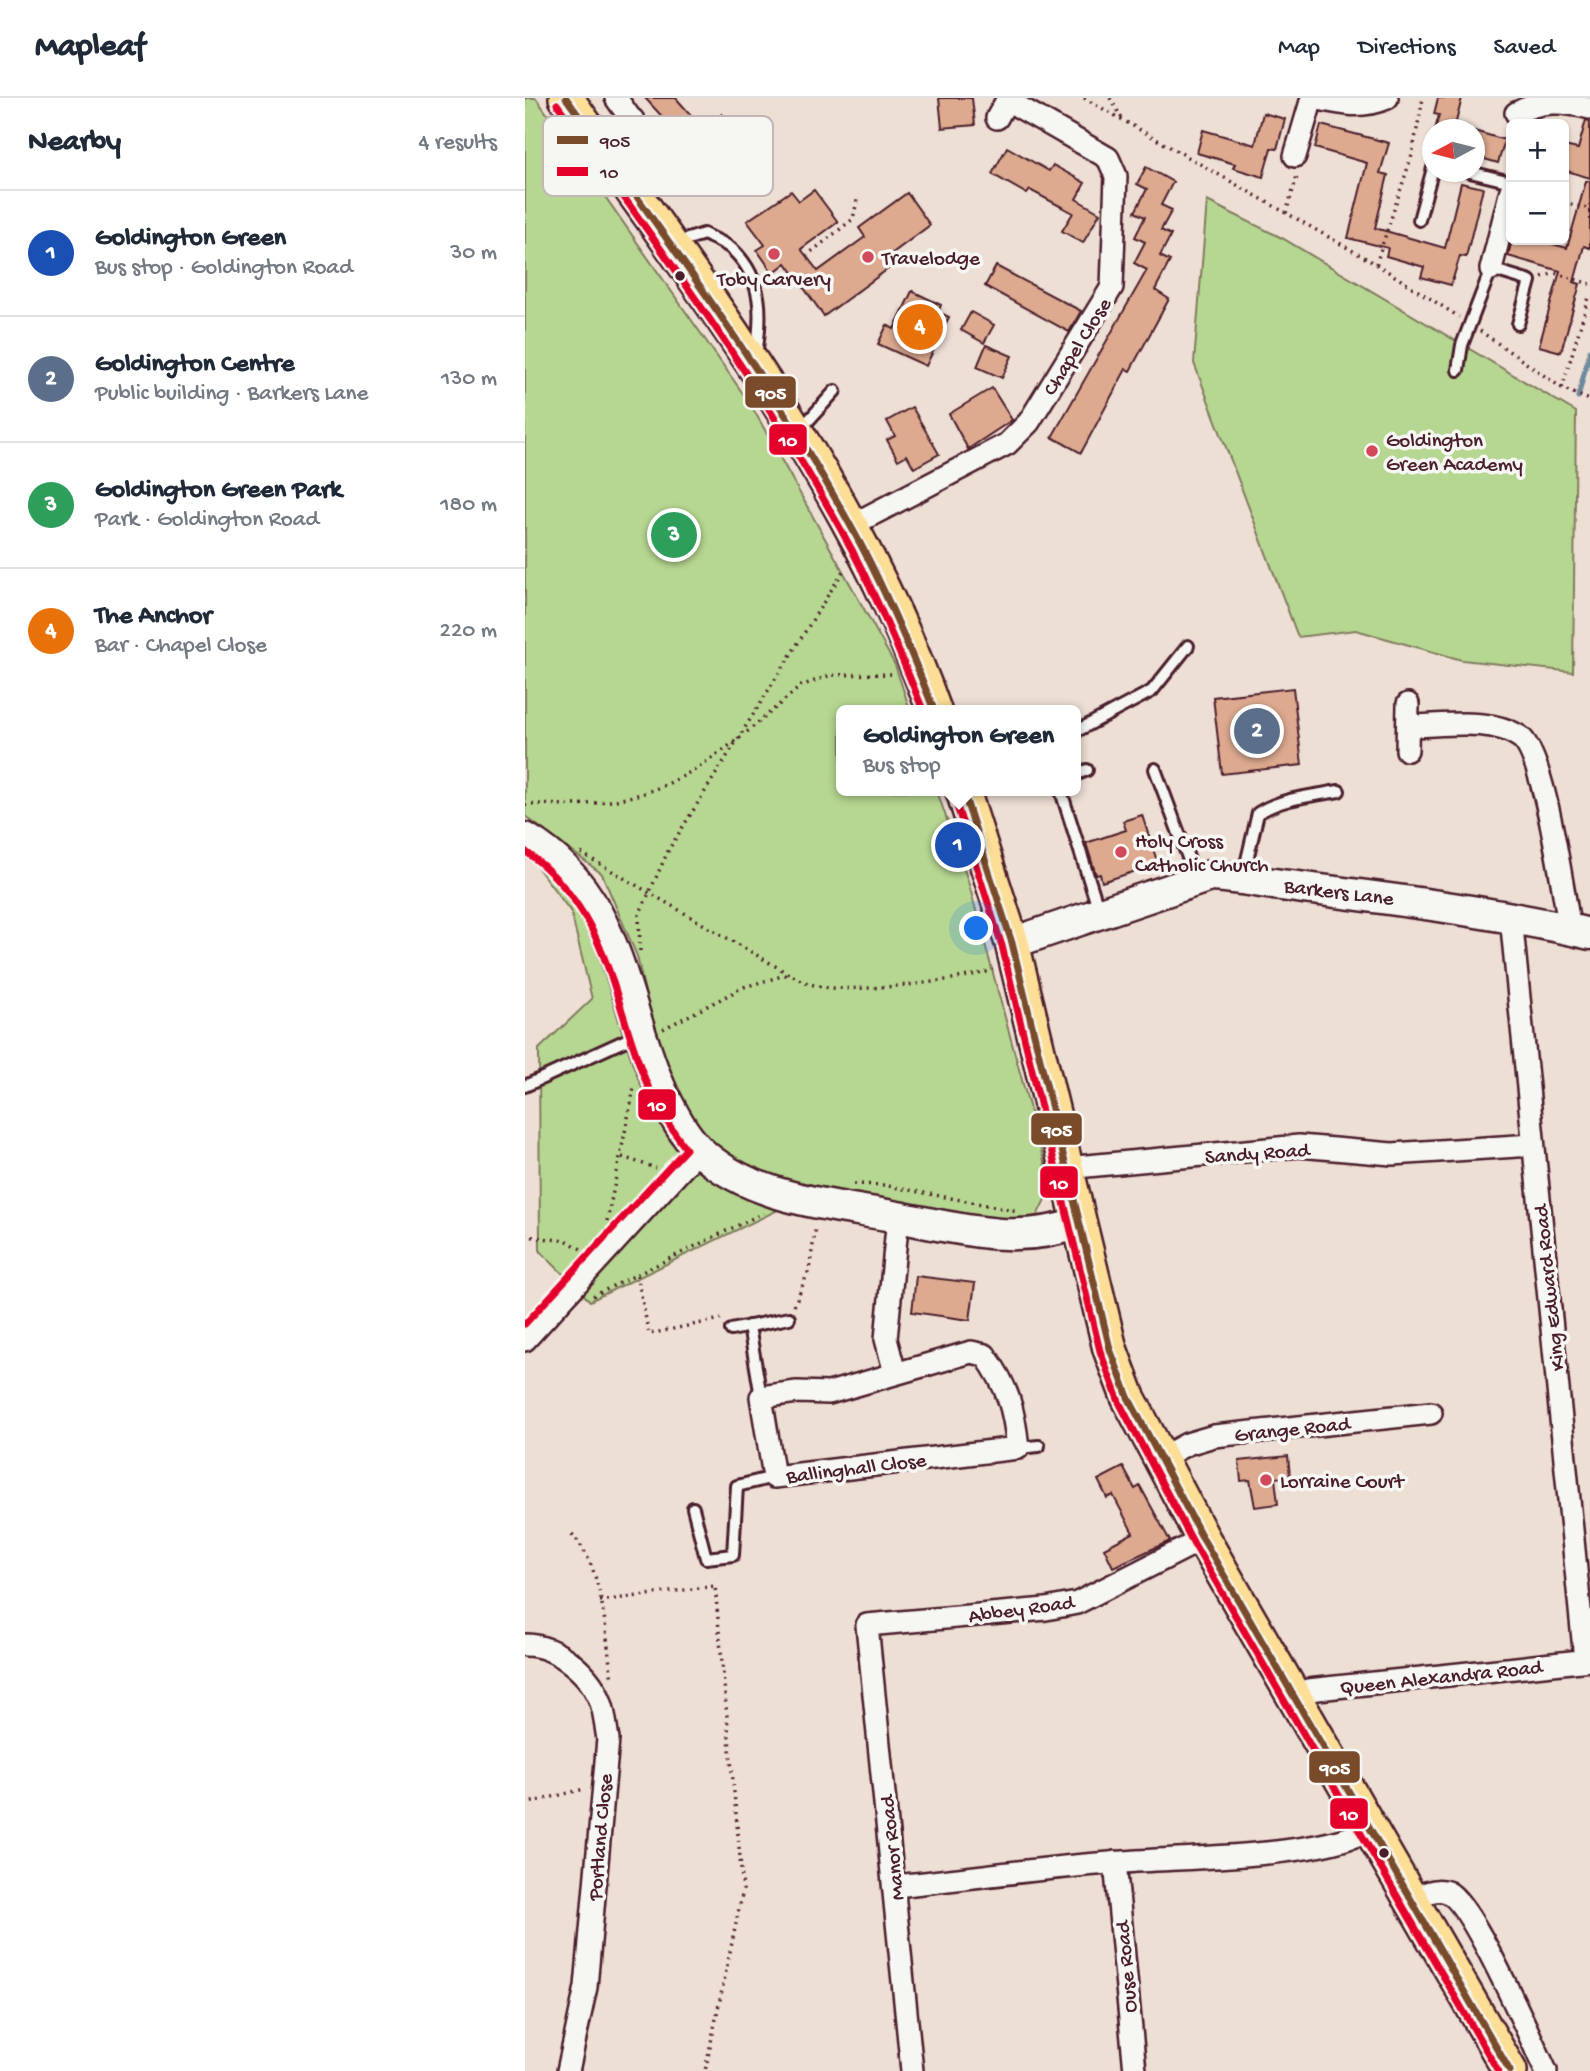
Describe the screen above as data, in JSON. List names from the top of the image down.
{
  "streets": {
    "street": [
      "Chapel Close",
      "Barkers Lane",
      "Sandy Road",
      "King Edward Road",
      "Grange Road",
      "Ballinghall Close",
      "Abbey Road",
      "Queen Alexandra Road",
      "Portland Close",
      "Manor Road",
      "Ouse Road"
    ]
  },
  "crossings": [
    ["Barkers Lane", "King Edward Road"],
    ["Sandy Road", "King Edward Road"],
    ["King Edward Road", "Queen Alexandra Road"],
    ["Abbey Road", "Manor Road"]
  ],
  "places": [
    "Toby Carvery",
    "Travelodge",
    "Goldington Green Academy",
    "Holy Cross Catholic Church",
    "Lorraine Court"
  ],
  "lines": ["transit line 905", "transit line 10"],
  "legend": ["905", "10"],
  "north": "left",
  "page": {
    "header": "Mapleaf",
    "nav": ["Map", "Directions", "Saved"],
    "heading": ["Nearby", "4 results"],
    "map_buttons": ["+", "−"],
    "list": [
      {
        "mark": "1",
        "name": "Goldington Green",
        "note": "Bus stop · Goldington Road",
        "value": "30 m"
      },
      {
        "mark": "2",
        "name": "Goldington Centre",
        "note": "Public building · Barkers Lane",
        "value": "130 m"
      },
      {
        "mark": "3",
        "name": "Goldington Green Park",
        "note": "Park · Goldington Road",
        "value": "180 m"
      },
      {
        "mark": "4",
        "name": "The Anchor",
        "note": "Bar · Chapel Close",
        "value": "220 m"
      }
    ],
    "pins": [
      "4",
      "3",
      "2",
      "1"
    ],
    "popup": ["Goldington Green", "Bus stop"]
  }
}
